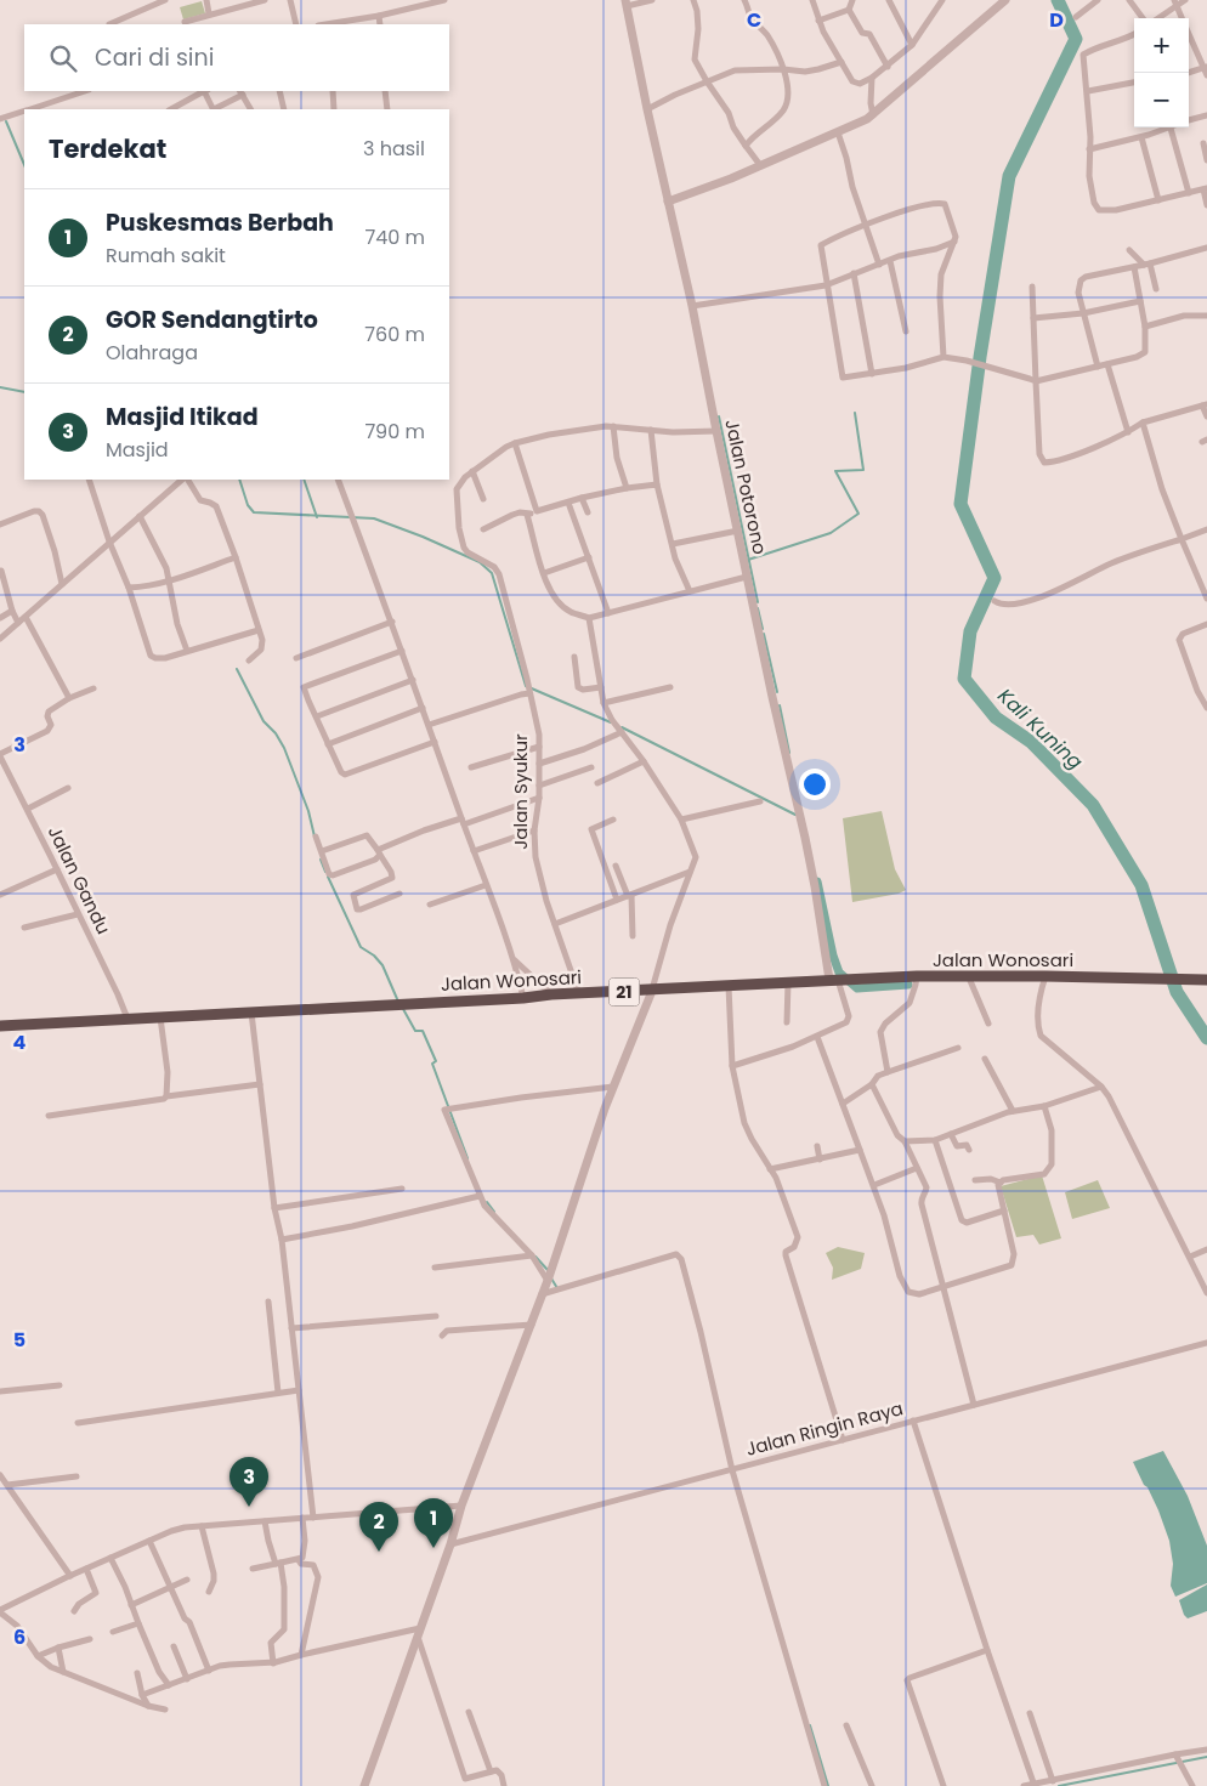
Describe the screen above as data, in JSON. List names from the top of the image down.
{
  "streets": {
    "highway": ["Jalan Wonosari", "21"],
    "street": [
      "Jalan Potorono",
      "Jalan Syukur",
      "Jalan Gandu",
      "Jalan Ringin Raya"
    ]
  },
  "crossings": [
    ["Jalan Potorono", "Jalan Wonosari"],
    ["Jalan Syukur", "Jalan Wonosari"],
    ["Jalan Gandu", "Jalan Wonosari"]
  ],
  "water": ["Kali Kuning"],
  "page": {
    "map_buttons": ["+", "−"],
    "search": "Cari di sini",
    "heading": ["Terdekat", "3 hasil"],
    "list": [
      {
        "mark": "1",
        "name": "Puskesmas Berbah",
        "note": "Rumah sakit",
        "value": "740 m"
      },
      {
        "mark": "2",
        "name": "GOR Sendangtirto",
        "note": "Olahraga",
        "value": "760 m"
      },
      {
        "mark": "3",
        "name": "Masjid Itikad",
        "note": "Masjid",
        "value": "790 m"
      }
    ],
    "pins": ["3", "1", "2"]
  },
  "grid": {
    "columns": ["C", "D"],
    "rows": [
      "3",
      "4",
      "5",
      "6"
    ]
  }
}
